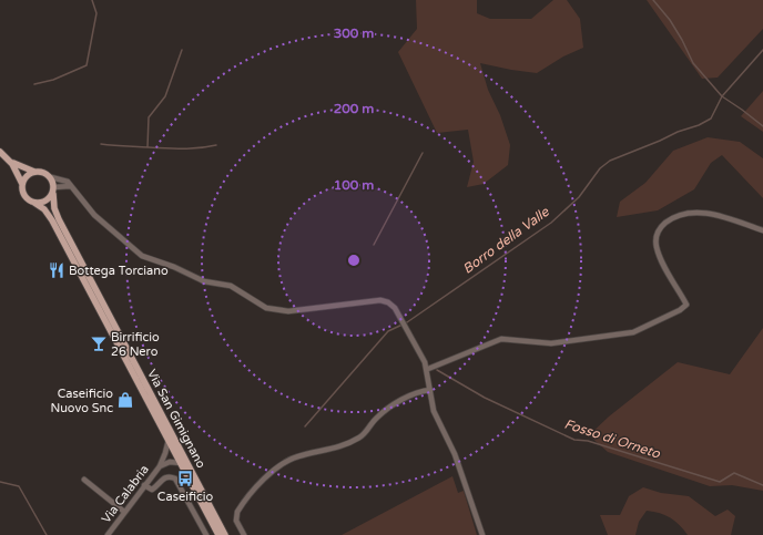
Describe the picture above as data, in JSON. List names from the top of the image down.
{
  "streets": {
    "main road": ["Via San Gimignano"],
    "street": ["Via Calabria"]
  },
  "crossings": [
    ["Via San Gimignano", "Via Calabria"]
  ],
  "water": ["Borro della Valle", "Fosso di Orneto"],
  "places": {
    "restaurant": ["Bottega Torciano"],
    "bar": ["Birrificio 26 Nero"],
    "shop": ["Caseificio Nuovo Snc"],
    "bus stop": ["Caseificio"]
  },
  "rings": ["300 m", "200 m", "100 m"]
}
